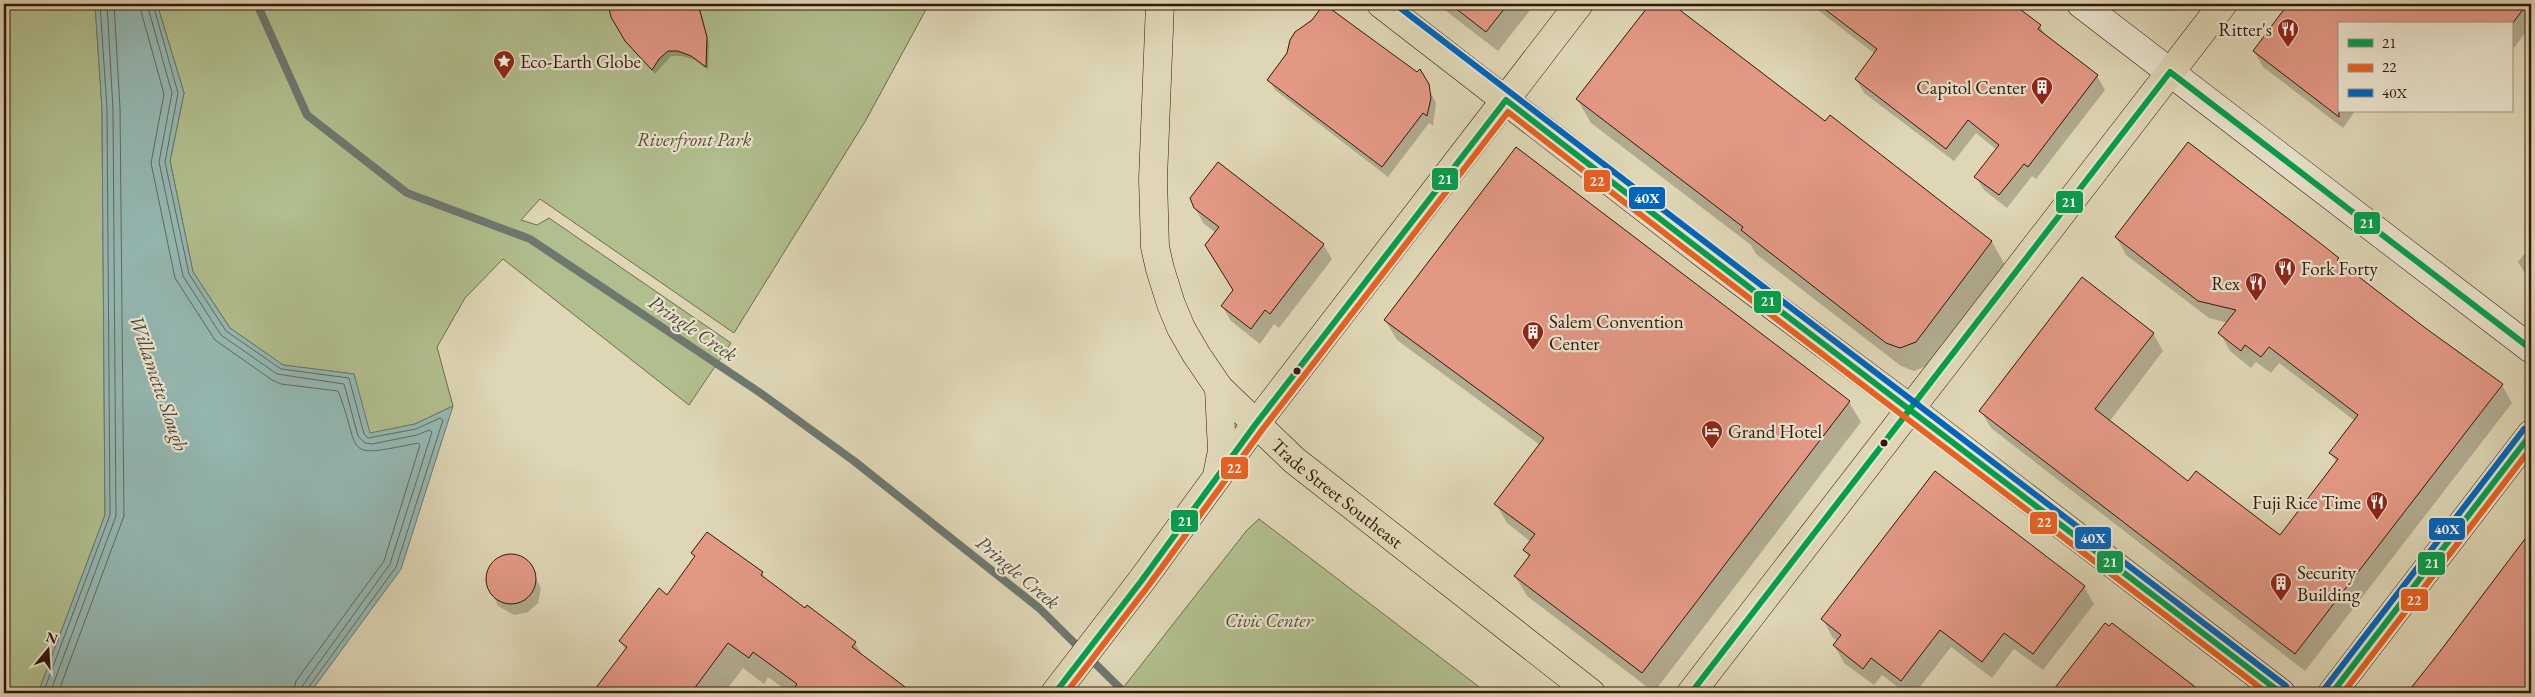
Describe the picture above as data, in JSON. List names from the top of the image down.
{
  "streets": {
    "main road": ["Trade Street Southeast"]
  },
  "water": ["Pringle Creek", "Willamette Slough"],
  "parks": ["Riverfront Park", "Civic Center"],
  "places": {
    "restaurant": [
      "Ritter's",
      "Fork Forty",
      "Rex",
      "Fuji Rice Time"
    ],
    "place": ["Eco-Earth Globe"],
    "building": ["Capitol Center", "Salem Convention Center", "Security Building"],
    "hotel": ["Grand Hotel"]
  },
  "lines": ["transit line 40X", "transit line 21", "transit line 22"],
  "legend": ["21", "22", "40X"],
  "north": "top"
}
